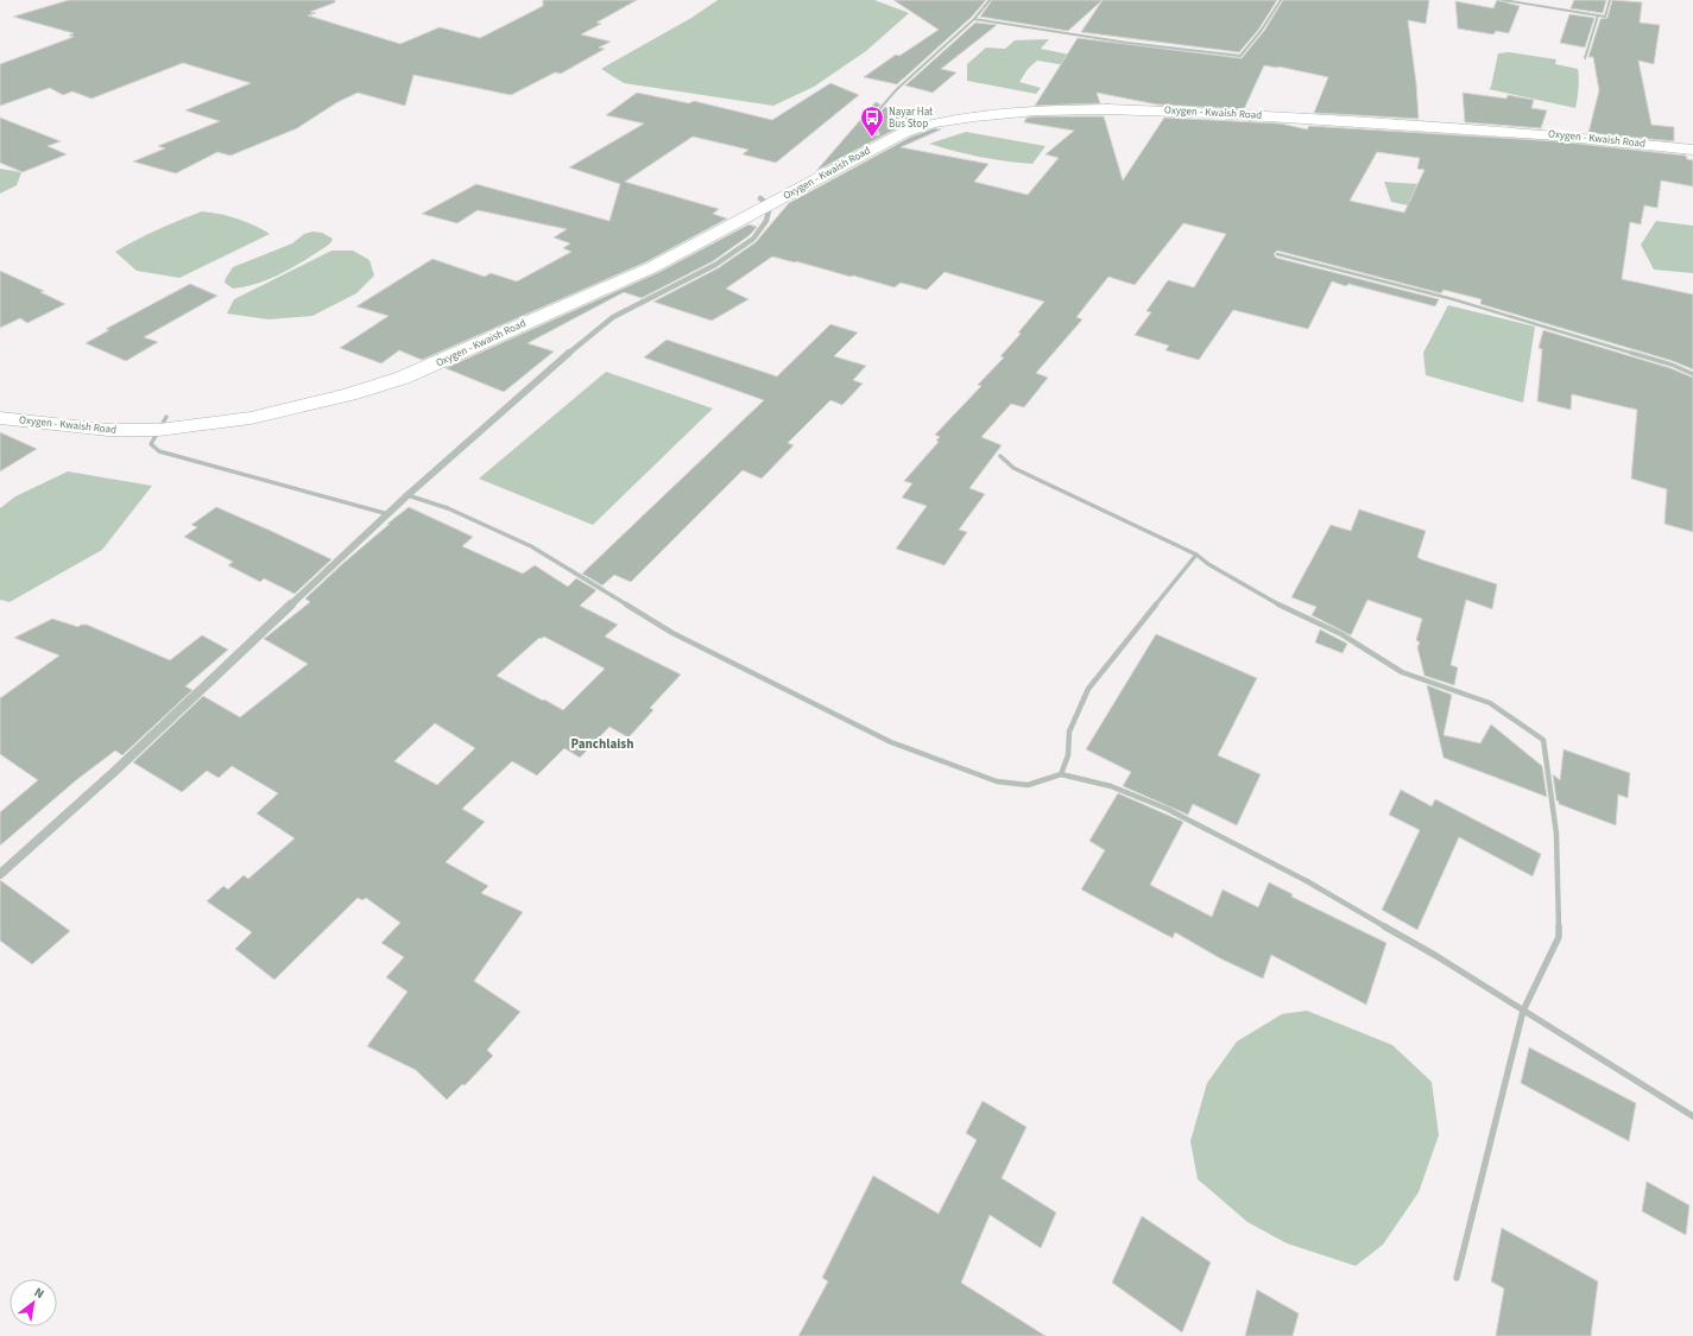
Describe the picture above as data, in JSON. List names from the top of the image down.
{
  "streets": {
    "main road": ["Oxygen - Kwaish Road"]
  },
  "districts": ["Panchlaish"],
  "places": {
    "bus stop": ["Nayar Hat Bus Stop"]
  },
  "north": "top right"
}
